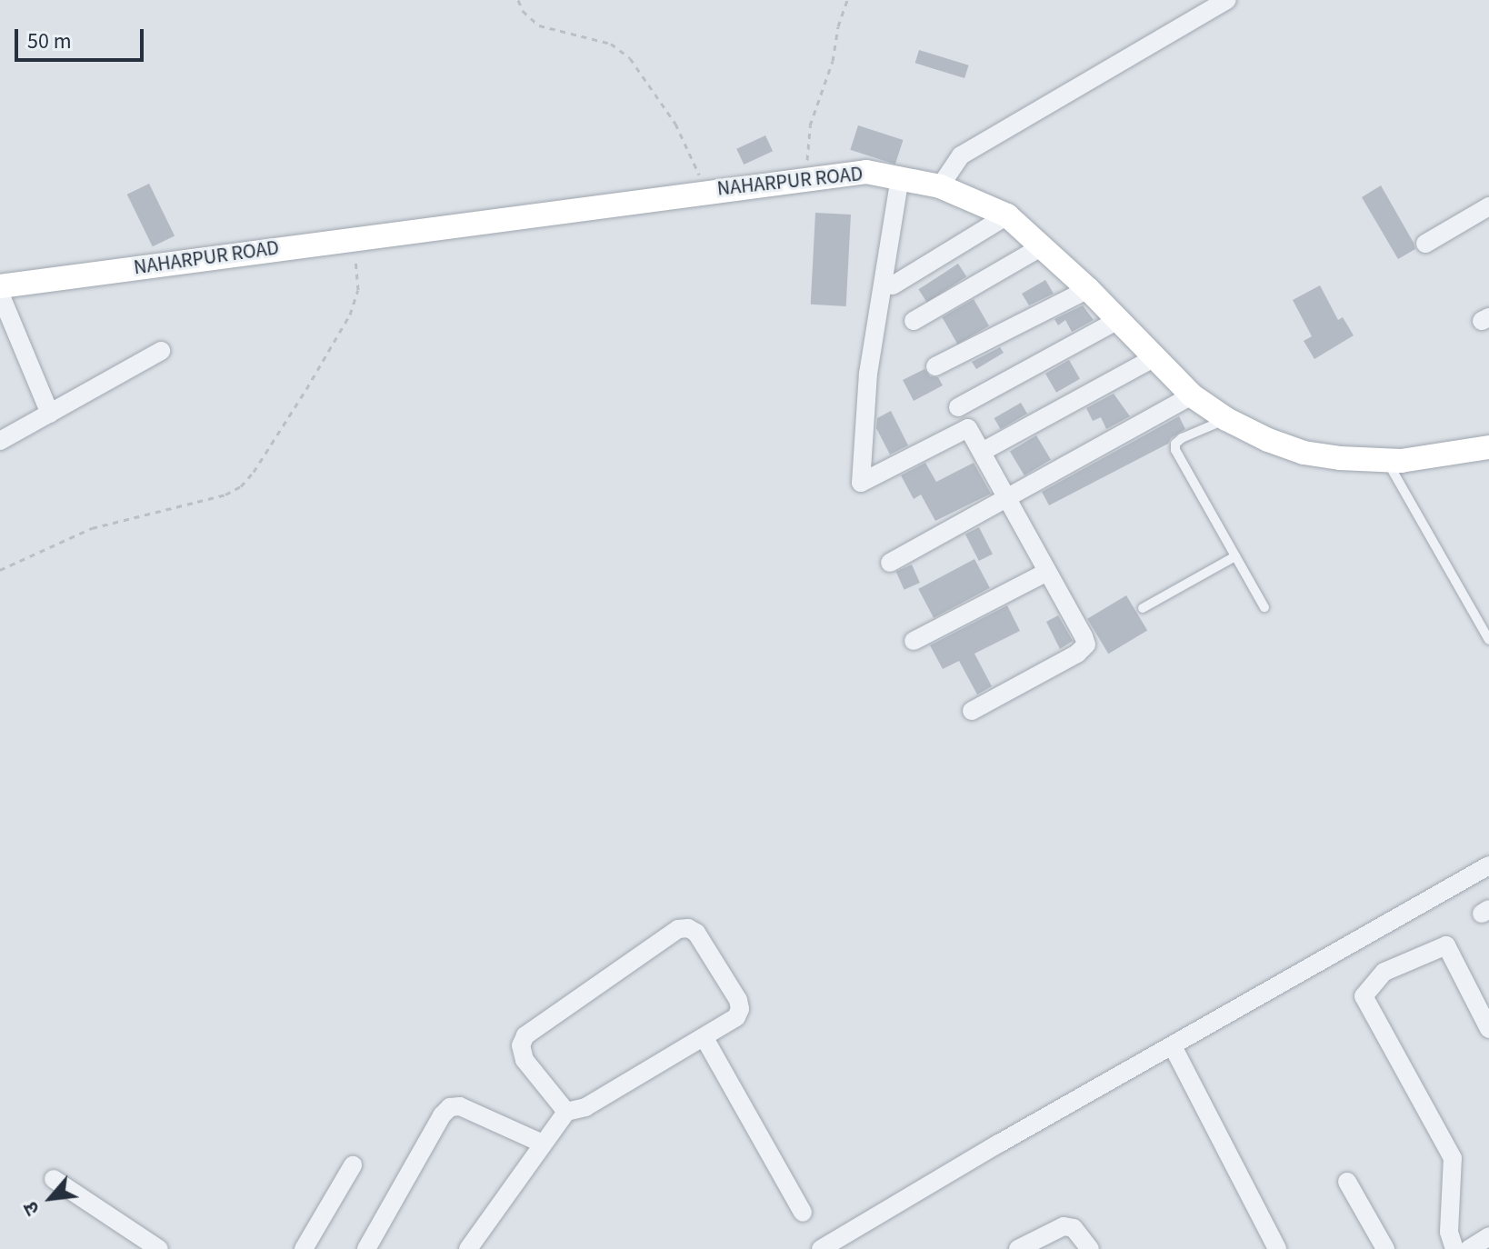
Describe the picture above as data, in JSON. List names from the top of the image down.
{
  "streets": {
    "street": ["NAHARPUR ROAD"]
  },
  "scale_bar": "50 m",
  "north": "bottom left"
}
